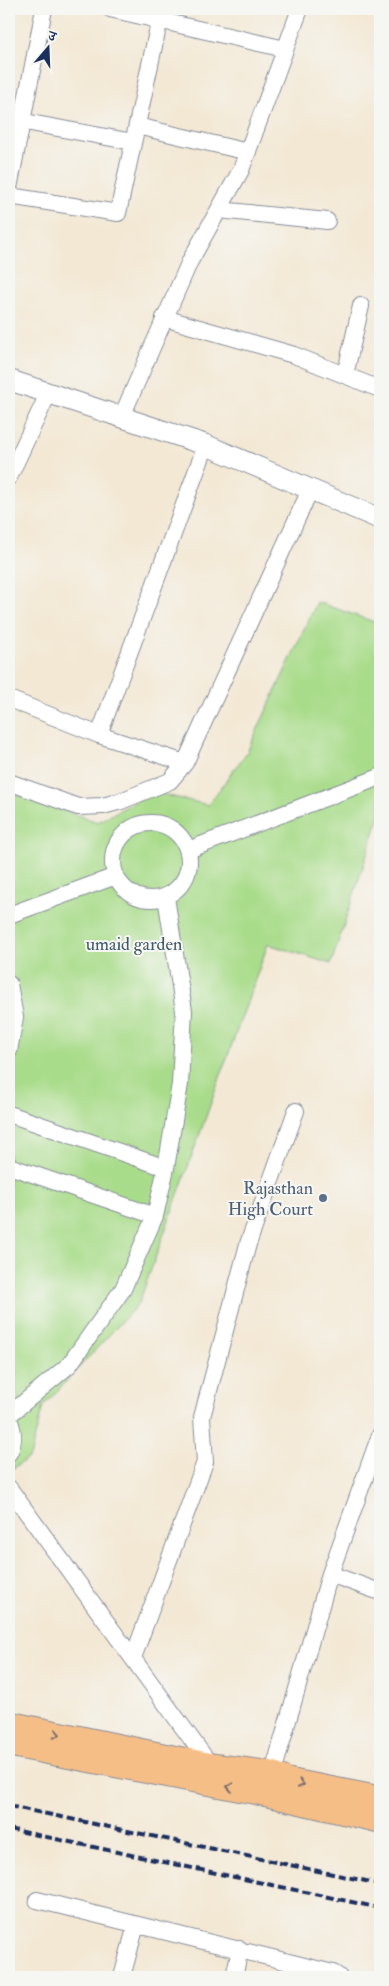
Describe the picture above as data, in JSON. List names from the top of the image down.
{
  "parks": ["umaid garden"],
  "places": ["Rajasthan High Court"],
  "north": "top"
}
